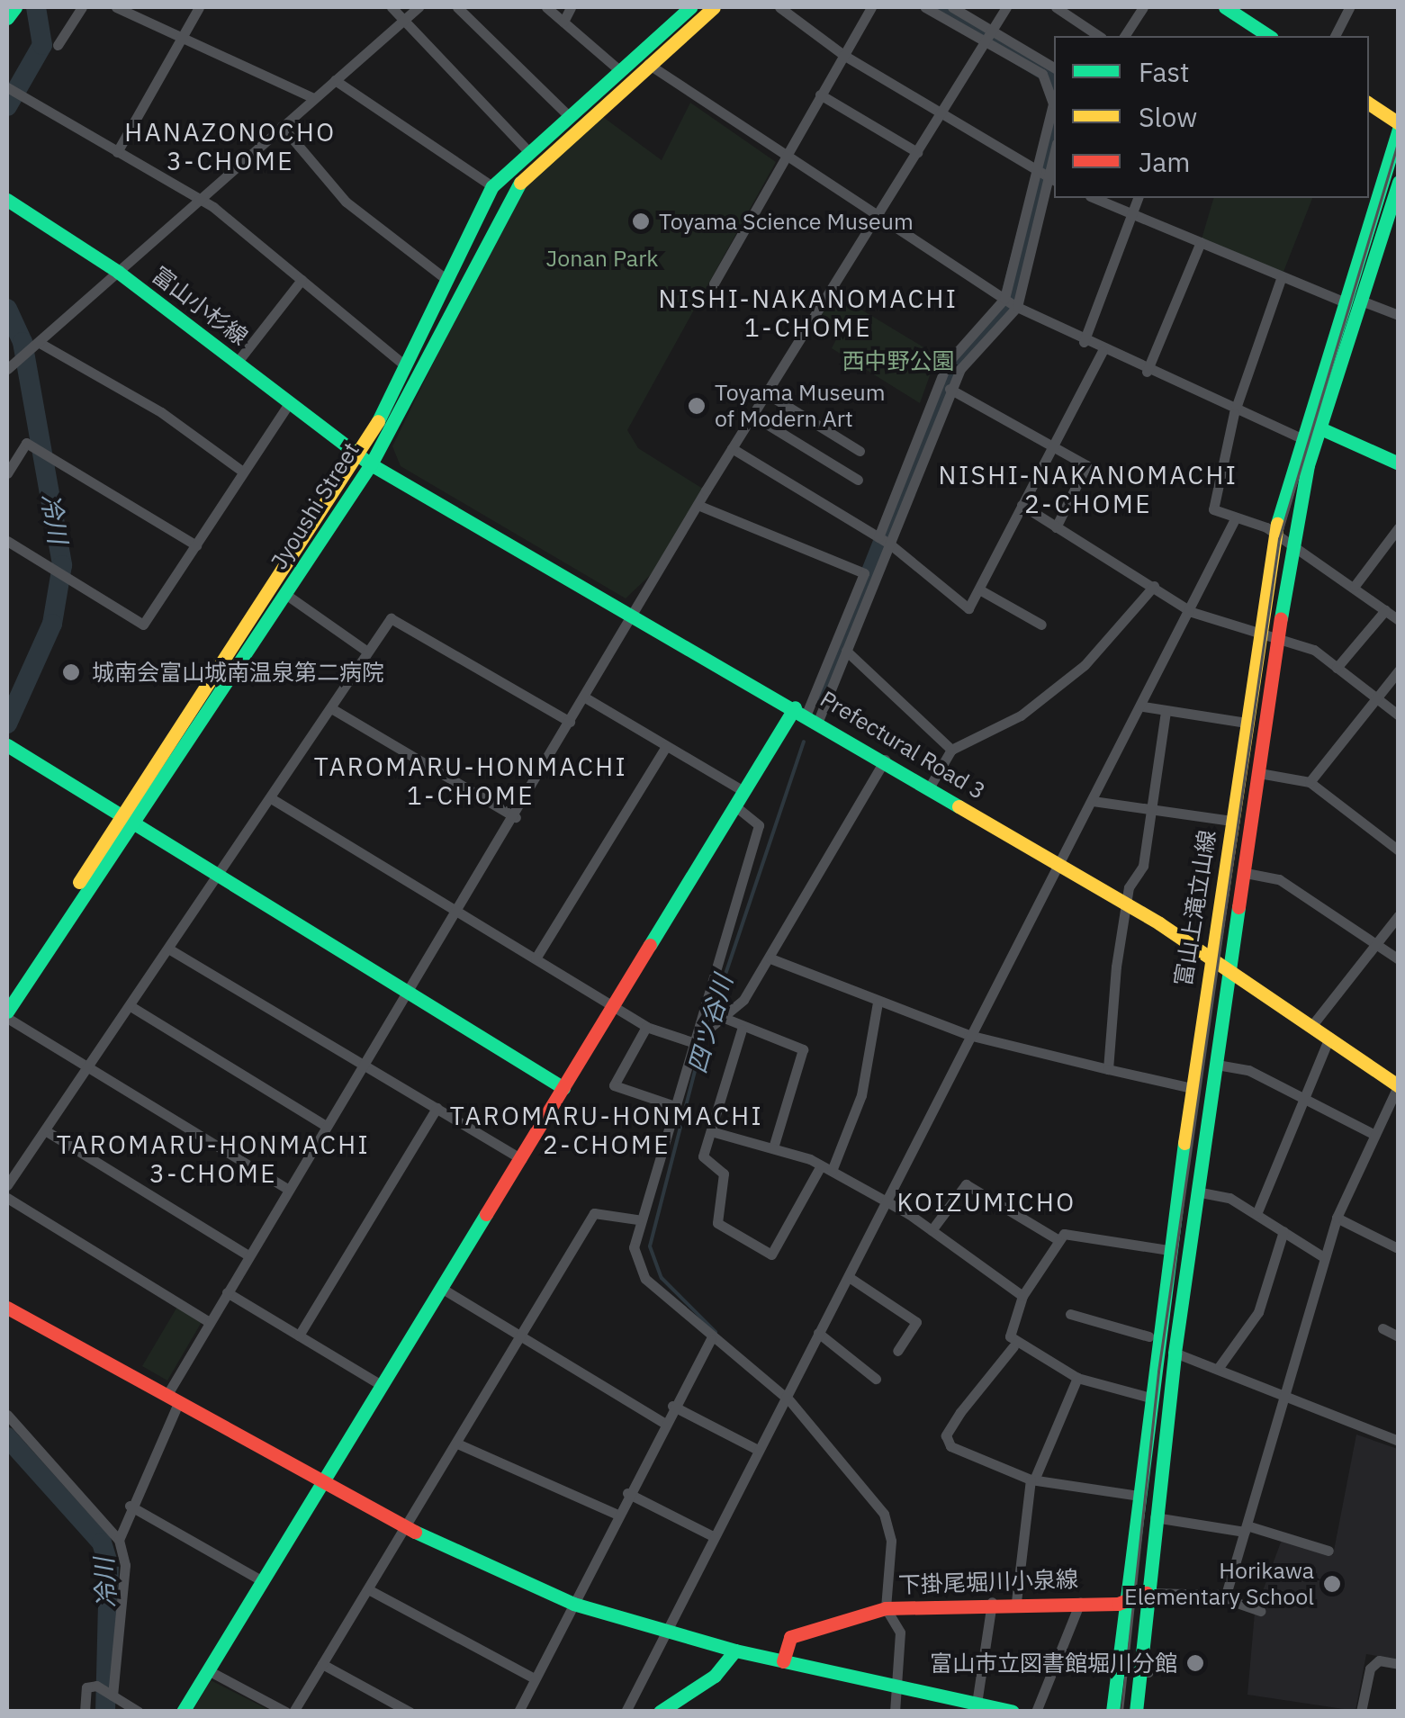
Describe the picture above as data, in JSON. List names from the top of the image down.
{
  "streets": {
    "main road": [
      "富山小杉線",
      "Jyoushi Street",
      "Prefectural Road 3",
      "富山上滝立山線",
      "下掛尾堀川小泉線"
    ]
  },
  "crossings": [
    ["富山小杉線", "Jyoushi Street"],
    ["富山小杉線", "Prefectural Road 3"],
    ["Jyoushi Street", "Prefectural Road 3"],
    ["Prefectural Road 3", "富山上滝立山線"],
    ["富山上滝立山線", "下掛尾堀川小泉線"]
  ],
  "districts": [
    "HANAZONOCHO 3-CHOME",
    "NISHI-NAKANOMACHI 1-CHOME",
    "NISHI-NAKANOMACHI 2-CHOME",
    "TAROMARU-HONMACHI 1-CHOME",
    "TAROMARU-HONMACHI 2-CHOME",
    "TAROMARU-HONMACHI 3-CHOME",
    "KOIZUMICHO"
  ],
  "water": ["冷川", "四ツ谷川"],
  "parks": ["Jonan Park", "西中野公園"],
  "places": [
    "Toyama Science Museum",
    "Toyama Museum of Modern Art",
    "城南会富山城南温泉第二病院",
    "Horikawa Elementary School",
    "富山市立図書館堀川分館"
  ],
  "legend": ["Fast", "Slow", "Jam"]
}
